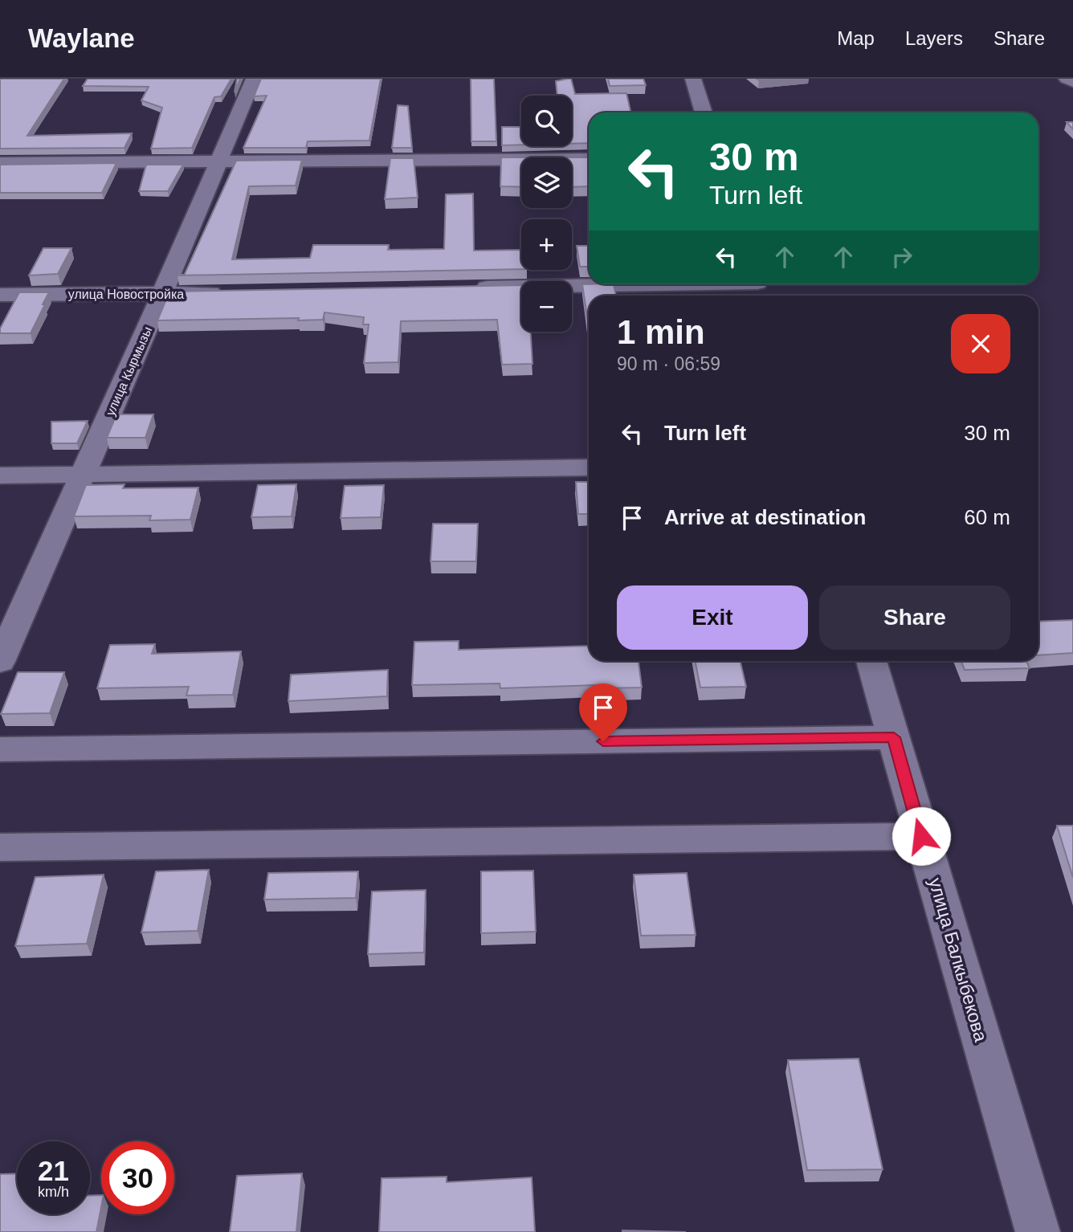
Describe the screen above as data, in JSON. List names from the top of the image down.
{
  "streets": {
    "street": ["улица Новостройка", "улица Кырмызы", "улица Балкыбекова"]
  },
  "crossings": [
    ["улица Новостройка", "улица Кырмызы"]
  ],
  "page": {
    "header": "Waylane",
    "nav": ["Map", "Layers", "Share"],
    "map_buttons": ["+", "−"],
    "turn": ["30 m", "Turn left"],
    "heading": ["1 min", "90 m · 06:59"],
    "list": [
      {
        "name": "Turn left",
        "value": "30 m"
      },
      {
        "name": "Arrive at destination",
        "value": "60 m"
      }
    ],
    "buttons": ["Exit", "Share"],
    "speed": "21 km/h",
    "limit": "30"
  }
}
